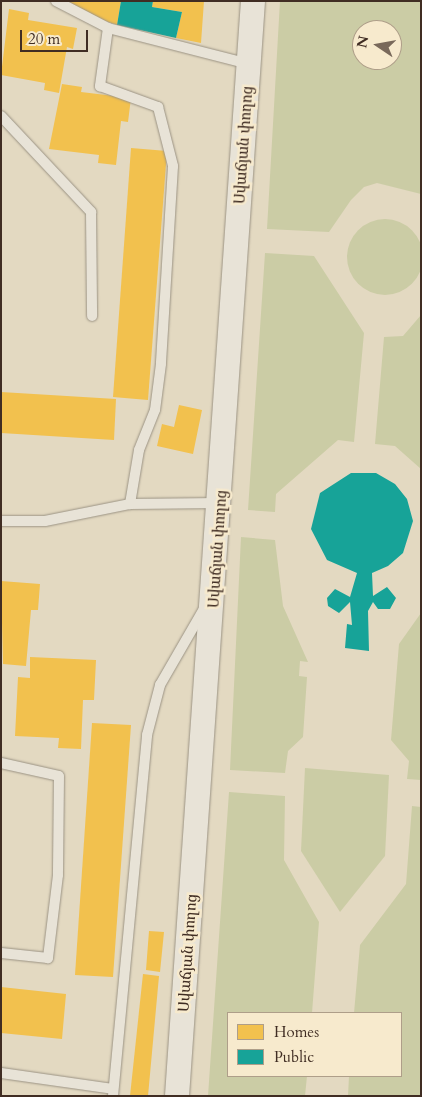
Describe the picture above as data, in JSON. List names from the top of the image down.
{
  "streets": {
    "street": ["Սվաճյան փողոց"]
  },
  "legend": ["Homes", "Public"],
  "scale_bar": "20 m",
  "north": "left"
}
